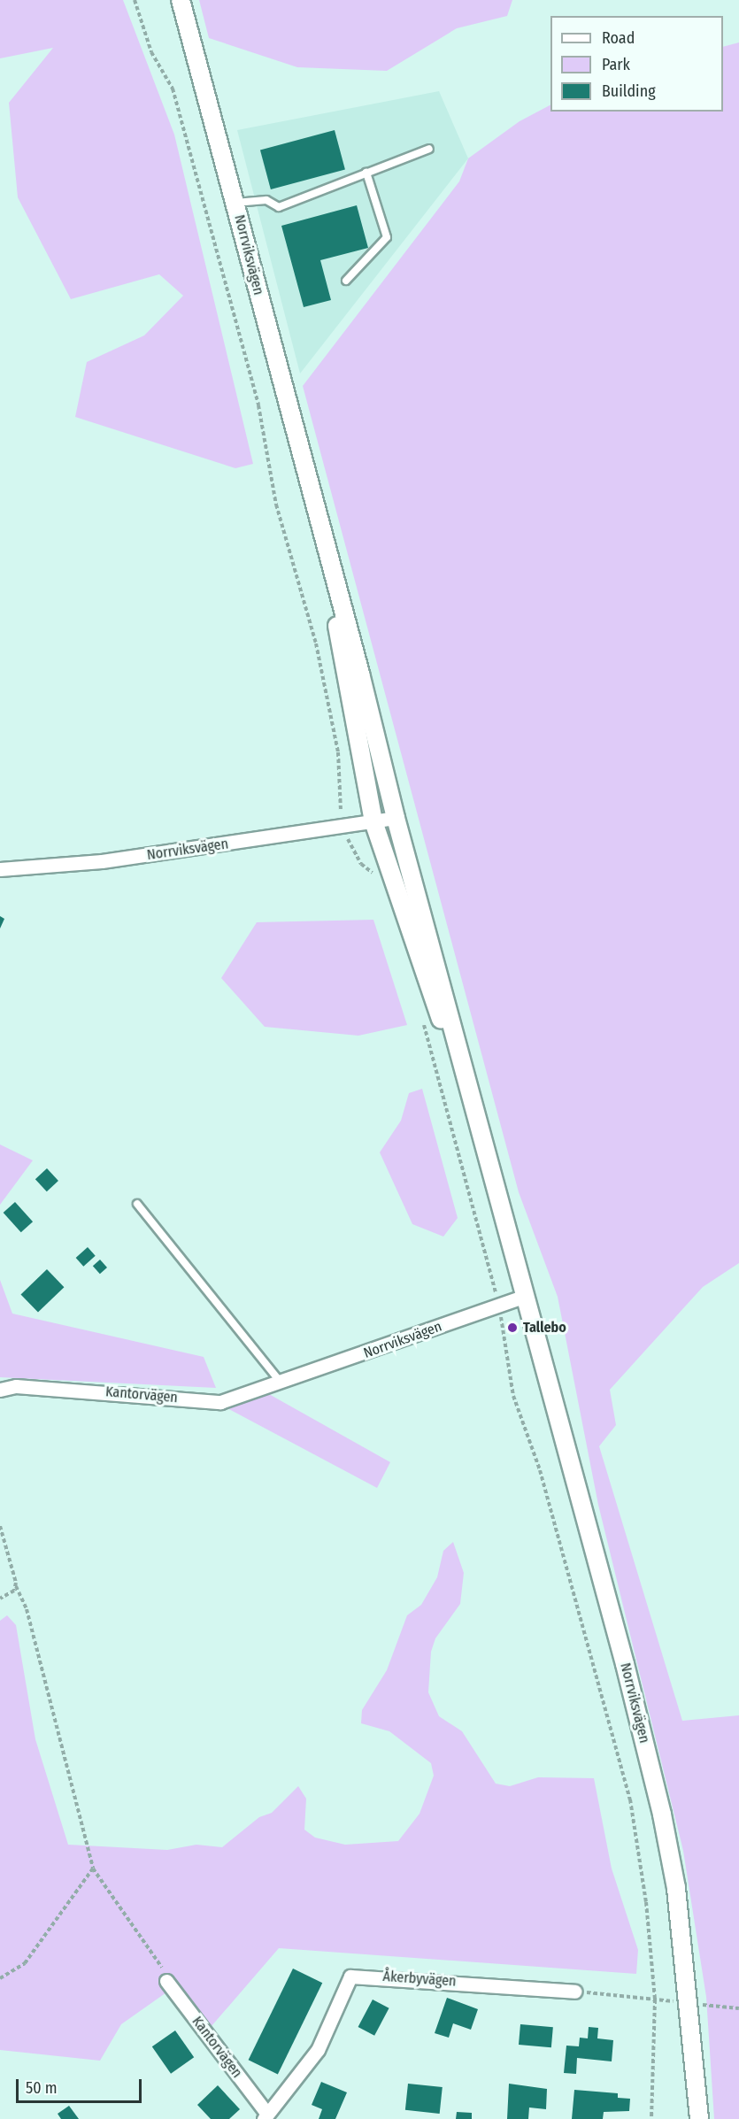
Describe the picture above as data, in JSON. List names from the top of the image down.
{
  "streets": {
    "street": ["Norrviksvägen", "Kantorvägen", "Åkerbyvägen"]
  },
  "crossings": [
    ["Norrviksvägen", "Kantorvägen"],
    ["Kantorvägen", "Åkerbyvägen"]
  ],
  "places": ["Tallebo"],
  "legend": ["Road", "Park", "Building"],
  "scale_bar": "50 m"
}
